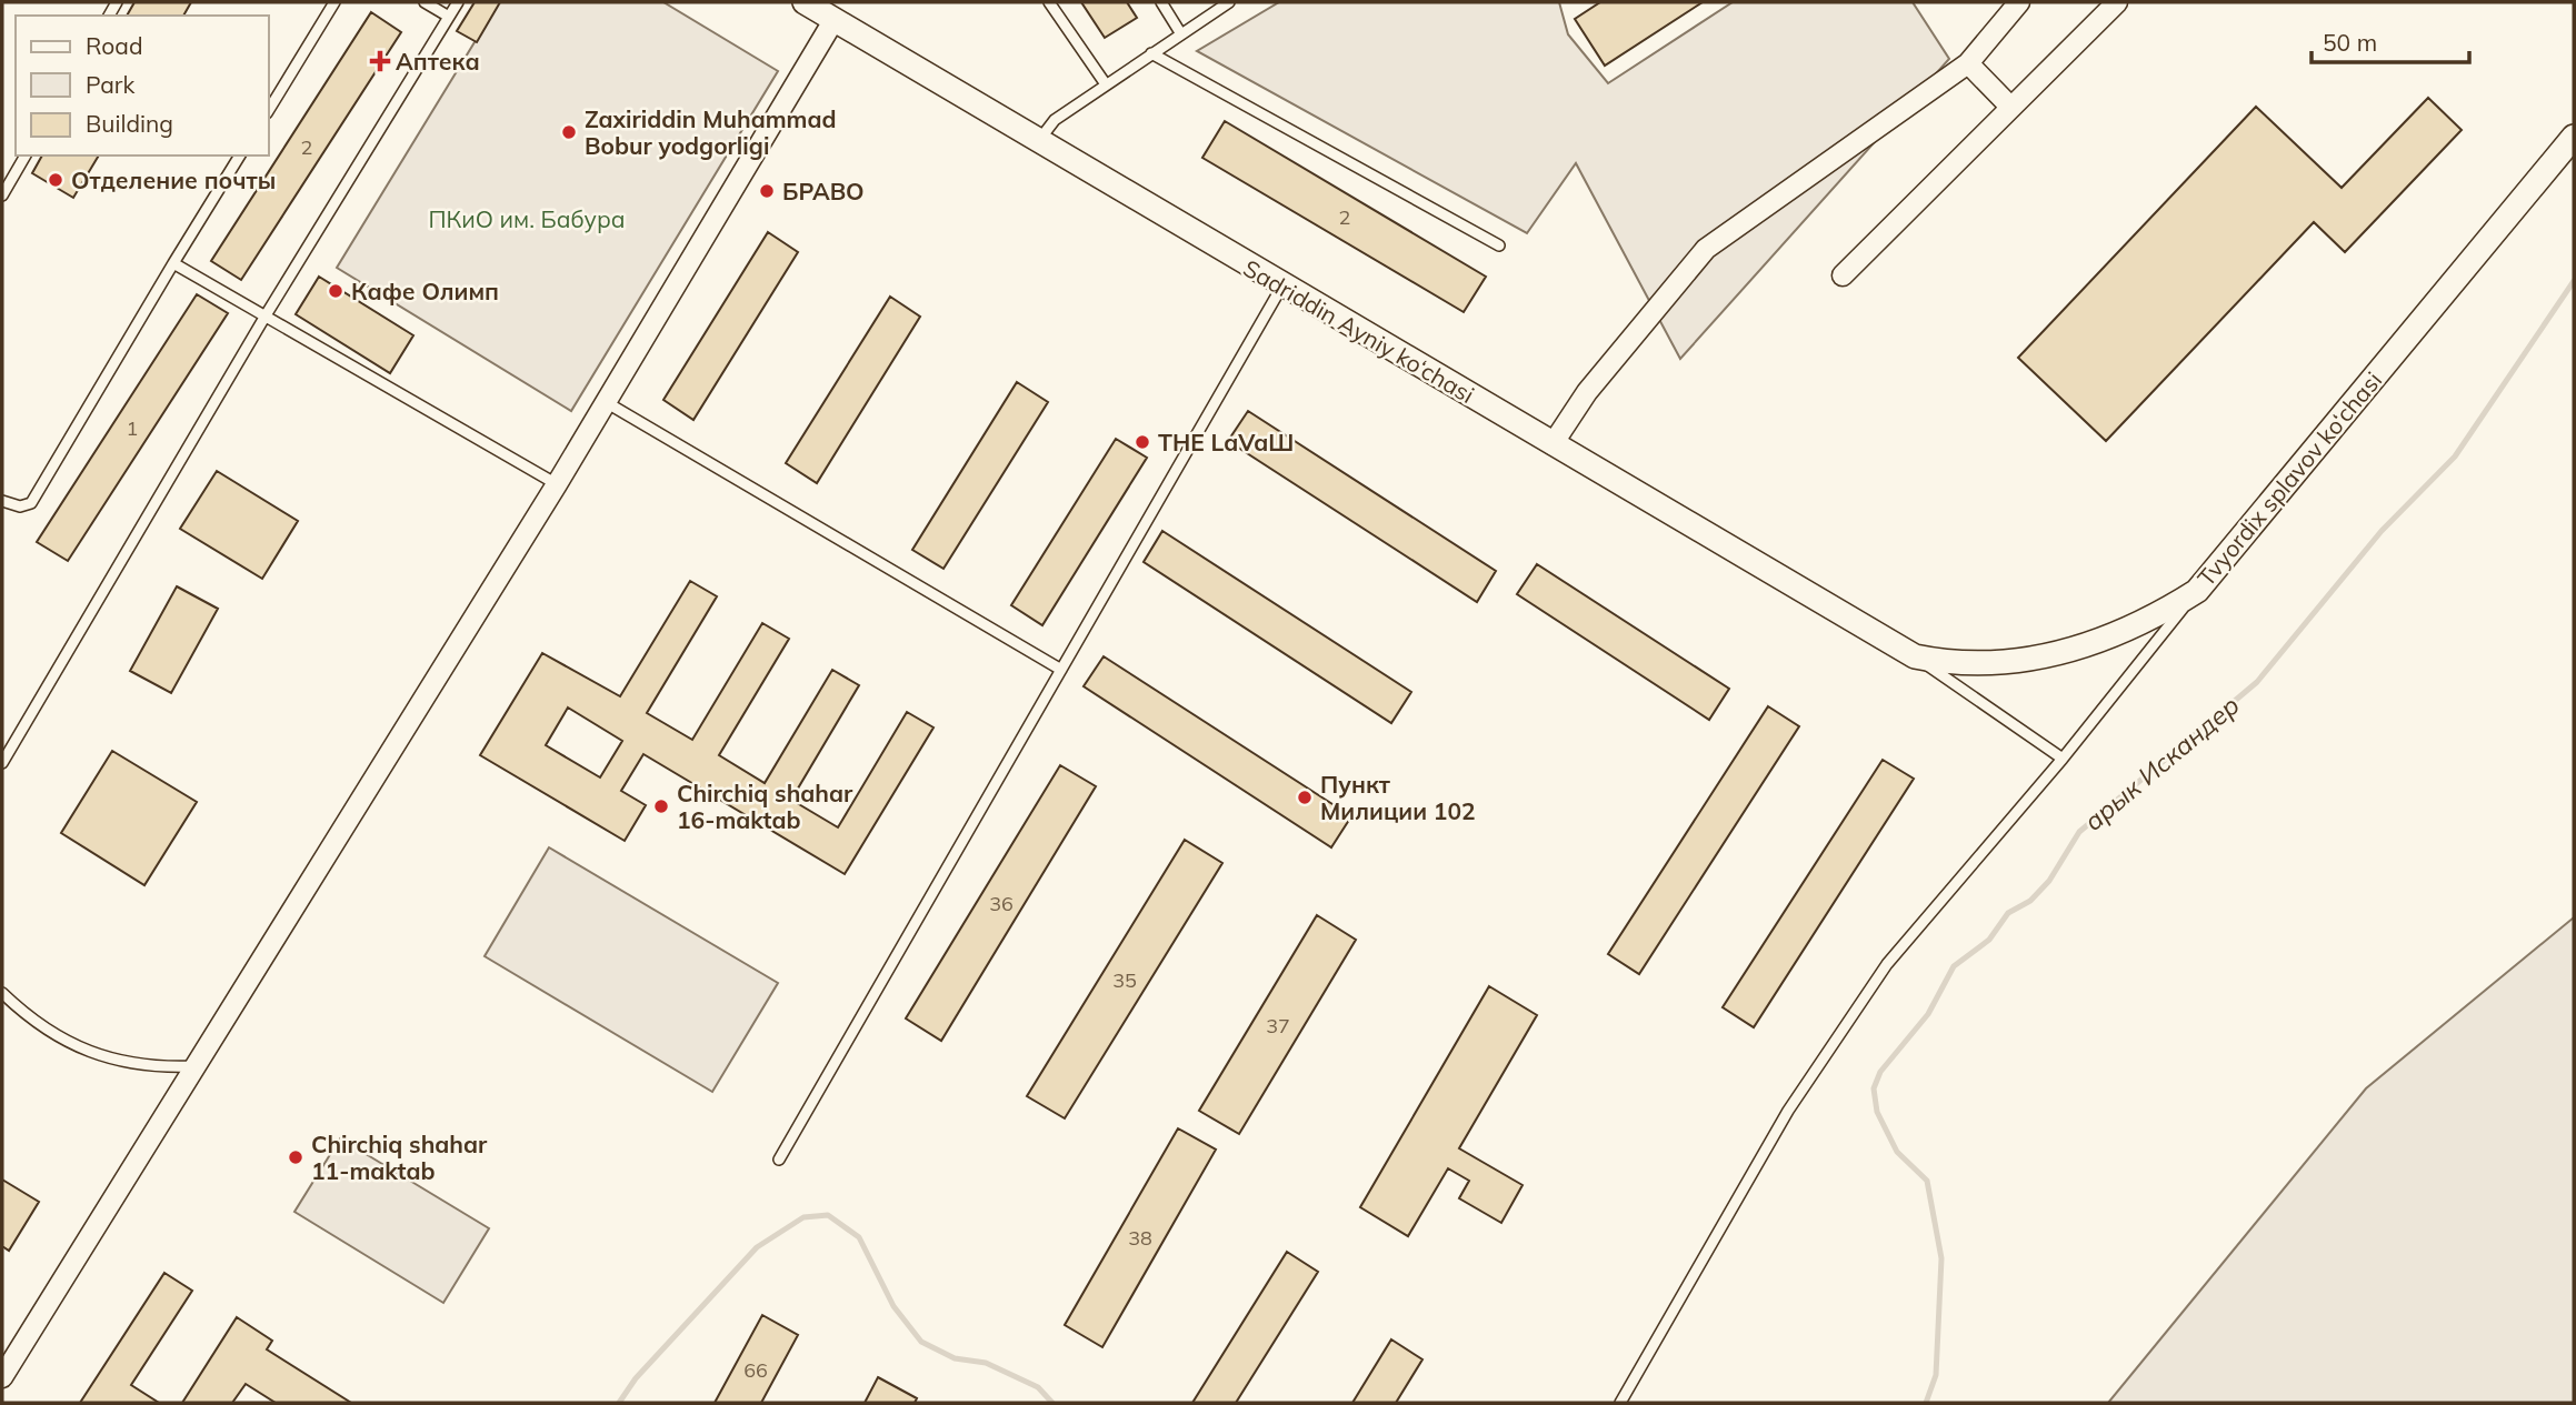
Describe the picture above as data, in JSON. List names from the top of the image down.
{
  "streets": {
    "street": ["Sadriddin Ayniy ko‘chasi", "Tvyordix splavov ko‘chasi"]
  },
  "crossings": [
    ["Sadriddin Ayniy ko‘chasi", "Tvyordix splavov ko‘chasi"]
  ],
  "water": ["арык Искандер"],
  "parks": ["ПКиО им. Бабура"],
  "places": {
    "health": ["Аптека"],
    "other": [
      "Zaxiriddin Muhammad Bobur yodgorligi",
      "Отделение почты",
      "БРАВО",
      "Кафе Олимп",
      "THE LaVaШ",
      "Пункт Милиции 102",
      "Chirchiq shahar 16-maktab",
      "Chirchiq shahar 11-maktab"
    ]
  },
  "house_numbers": [
    "2",
    "2",
    "1",
    "36",
    "35",
    "37",
    "38",
    "66"
  ],
  "legend": ["Road", "Park", "Building"],
  "scale_bar": "50 m"
}
